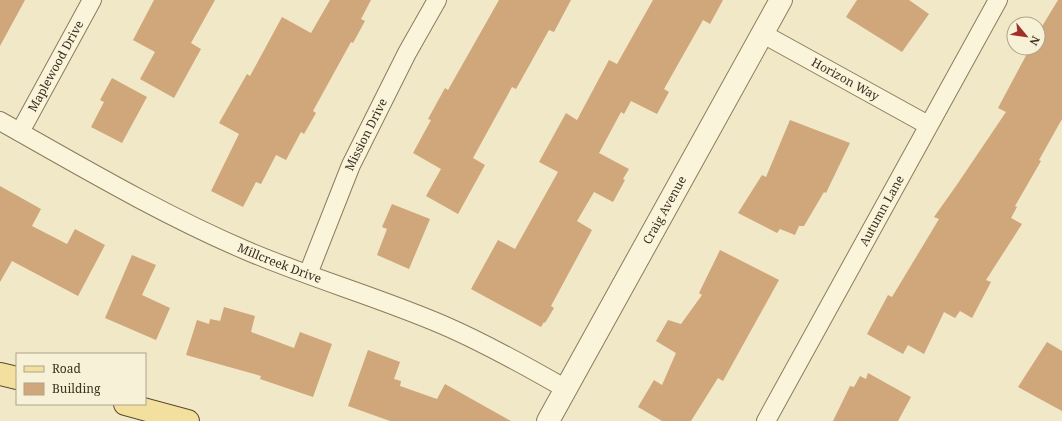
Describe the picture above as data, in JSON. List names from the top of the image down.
{
  "streets": {
    "street": [
      "Maplewood Drive",
      "Horizon Way",
      "Mission Drive",
      "Craig Avenue",
      "Autumn Lane",
      "Millcreek Drive"
    ]
  },
  "crossings": [
    ["Maplewood Drive", "Millcreek Drive"],
    ["Horizon Way", "Craig Avenue"],
    ["Horizon Way", "Autumn Lane"],
    ["Mission Drive", "Millcreek Drive"],
    ["Craig Avenue", "Millcreek Drive"]
  ],
  "legend": ["Road", "Building"],
  "north": "bottom right"
}
